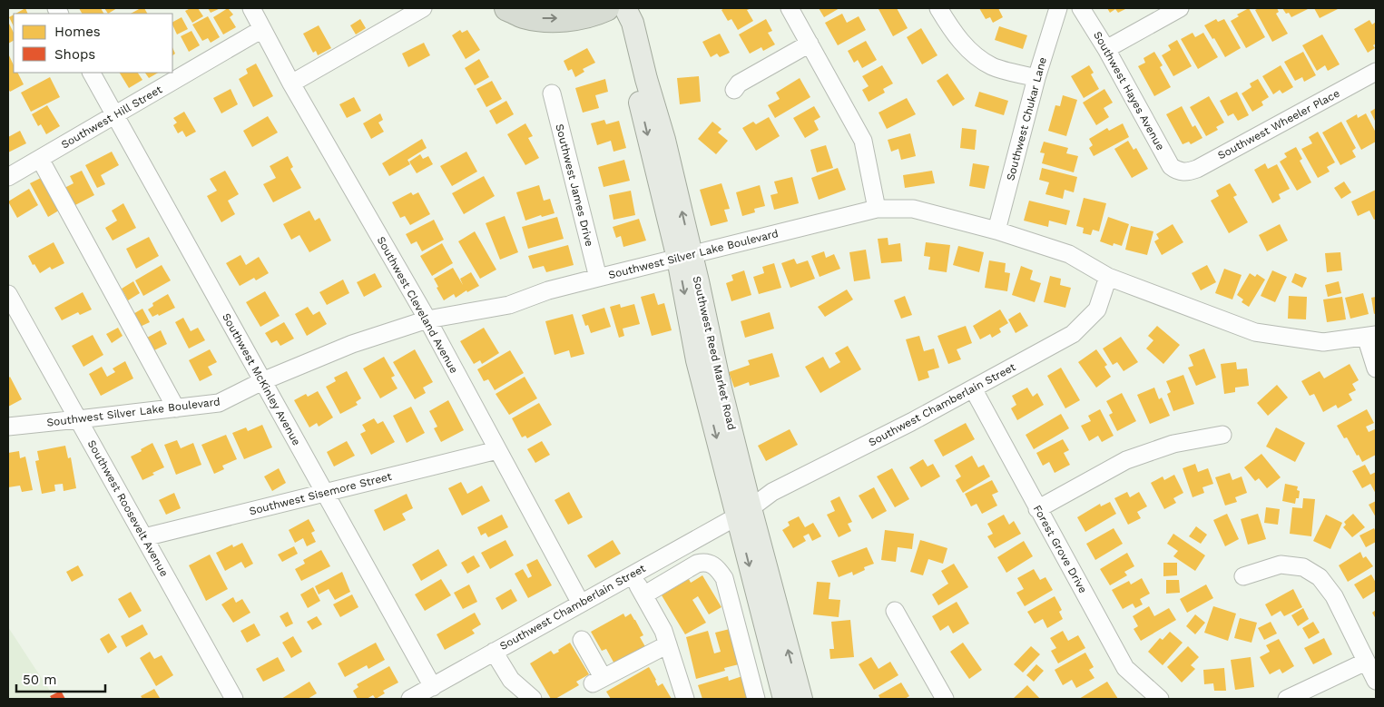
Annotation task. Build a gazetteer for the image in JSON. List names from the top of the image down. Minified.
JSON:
{"streets":{"main road":["Southwest Reed Market Road"],"street":["Southwest Hayes Avenue","Southwest Hill Street","Southwest Chukar Lane","Southwest Wheeler Place","Southwest James Drive","Southwest Silver Lake Boulevard","Southwest Cleveland Avenue","Southwest McKinley Avenue","Southwest Chamberlain Street","Southwest Sisemore Street","Southwest Roosevelt Avenue","Forest Grove Drive"]},"crossings":[["Southwest Hayes Avenue","Southwest Wheeler Place"],["Southwest Hill Street","Southwest Cleveland Avenue"],["Southwest Hill Street","Southwest McKinley Avenue"],["Southwest Chukar Lane","Southwest Silver Lake Boulevard"],["Southwest James Drive","Southwest Silver Lake Boulevard"],["Southwest Silver Lake Boulevard","Southwest Cleveland Avenue"],["Southwest Silver Lake Boulevard","Southwest Reed Market Road"],["Southwest Silver Lake Boulevard","Southwest McKinley Avenue"],["Southwest Silver Lake Boulevard","Southwest Chamberlain Street"],["Southwest Silver Lake Boulevard","Southwest Roosevelt Avenue"],["Southwest Cleveland Avenue","Southwest Chamberlain Street"],["Southwest Cleveland Avenue","Southwest Sisemore Street"],["Southwest Reed Market Road","Southwest Chamberlain Street"],["Southwest McKinley Avenue","Southwest Chamberlain Street"],["Southwest McKinley Avenue","Southwest Sisemore Street"],["Southwest Chamberlain Street","Forest Grove Drive"],["Southwest Sisemore Street","Southwest Roosevelt Avenue"]],"legend":["Homes","Shops"],"scale_bar":"50 m"}
